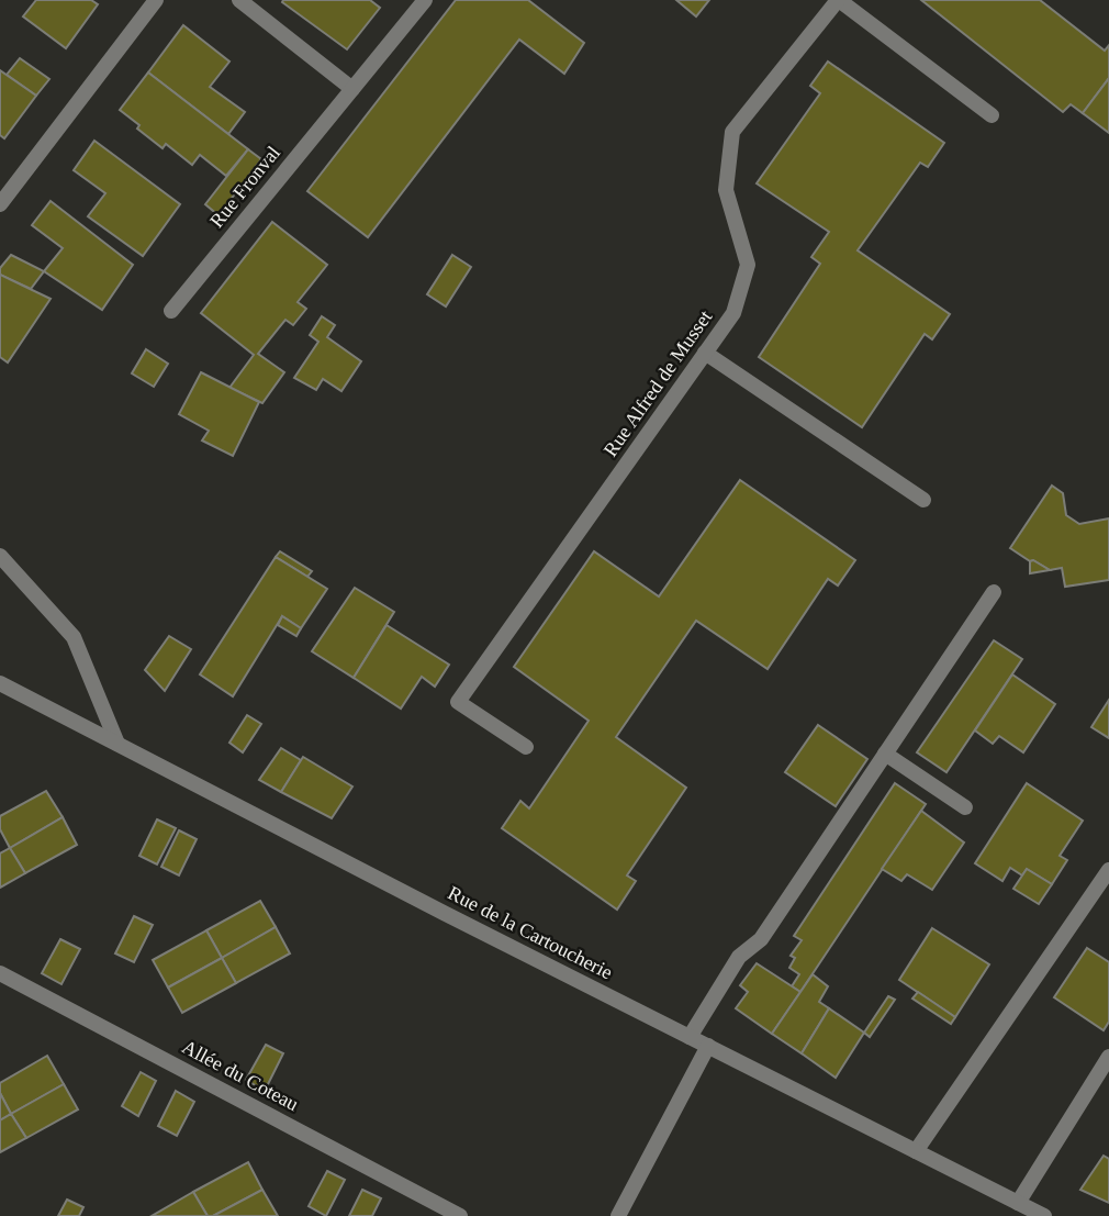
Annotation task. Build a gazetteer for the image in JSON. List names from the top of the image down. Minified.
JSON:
{"streets":{"street":["Rue Fronval","Rue Alfred de Musset","Rue de la Cartoucherie","Allée du Coteau"]}}
